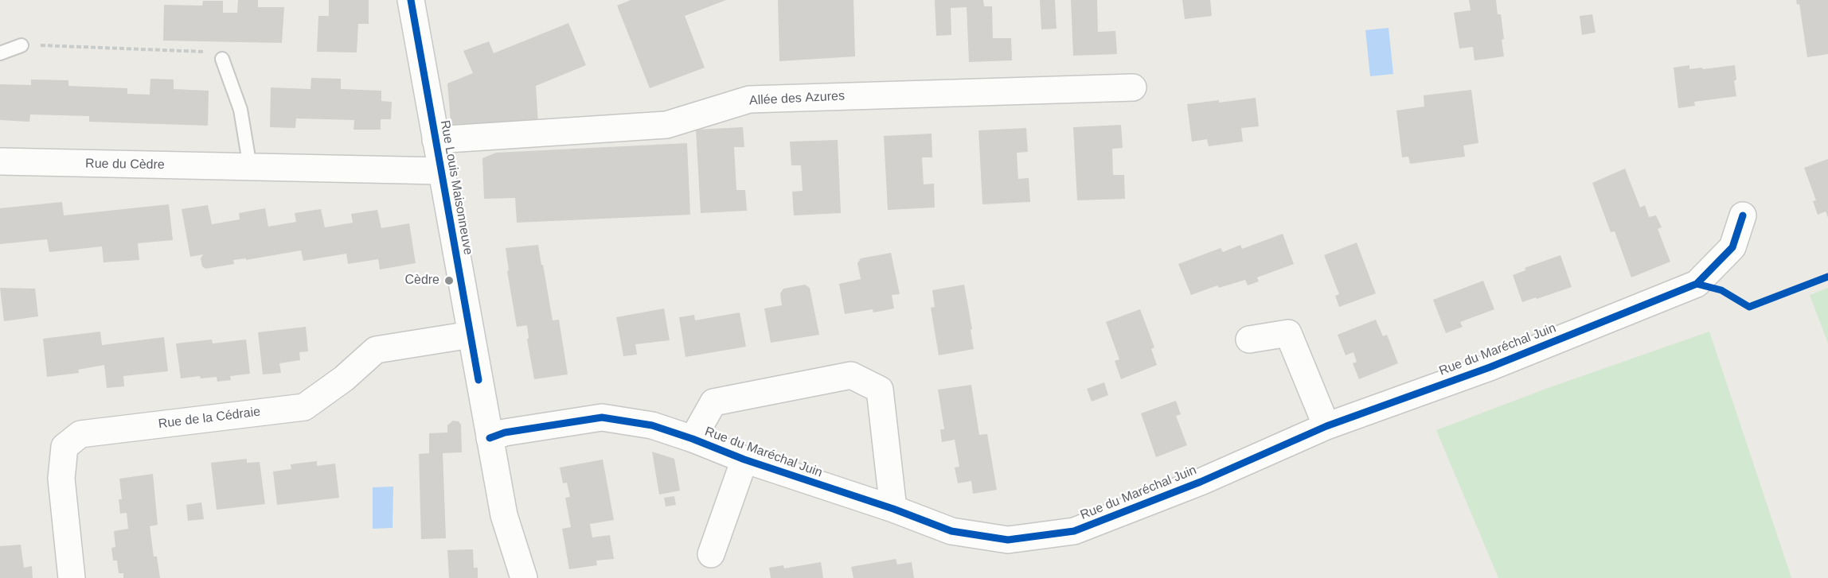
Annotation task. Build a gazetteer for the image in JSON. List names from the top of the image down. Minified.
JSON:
{"streets":{"street":["Allée des Azures","Rue du Cèdre","Rue Louis Maisonneuve","Rue du Maréchal Juin","Rue de la Cédraie"]},"crossings":[["Allée des Azures","Rue Louis Maisonneuve"],["Rue du Cèdre","Rue Louis Maisonneuve"],["Rue Louis Maisonneuve","Rue du Maréchal Juin"],["Rue Louis Maisonneuve","Rue de la Cédraie"]],"places":["Cèdre"]}
